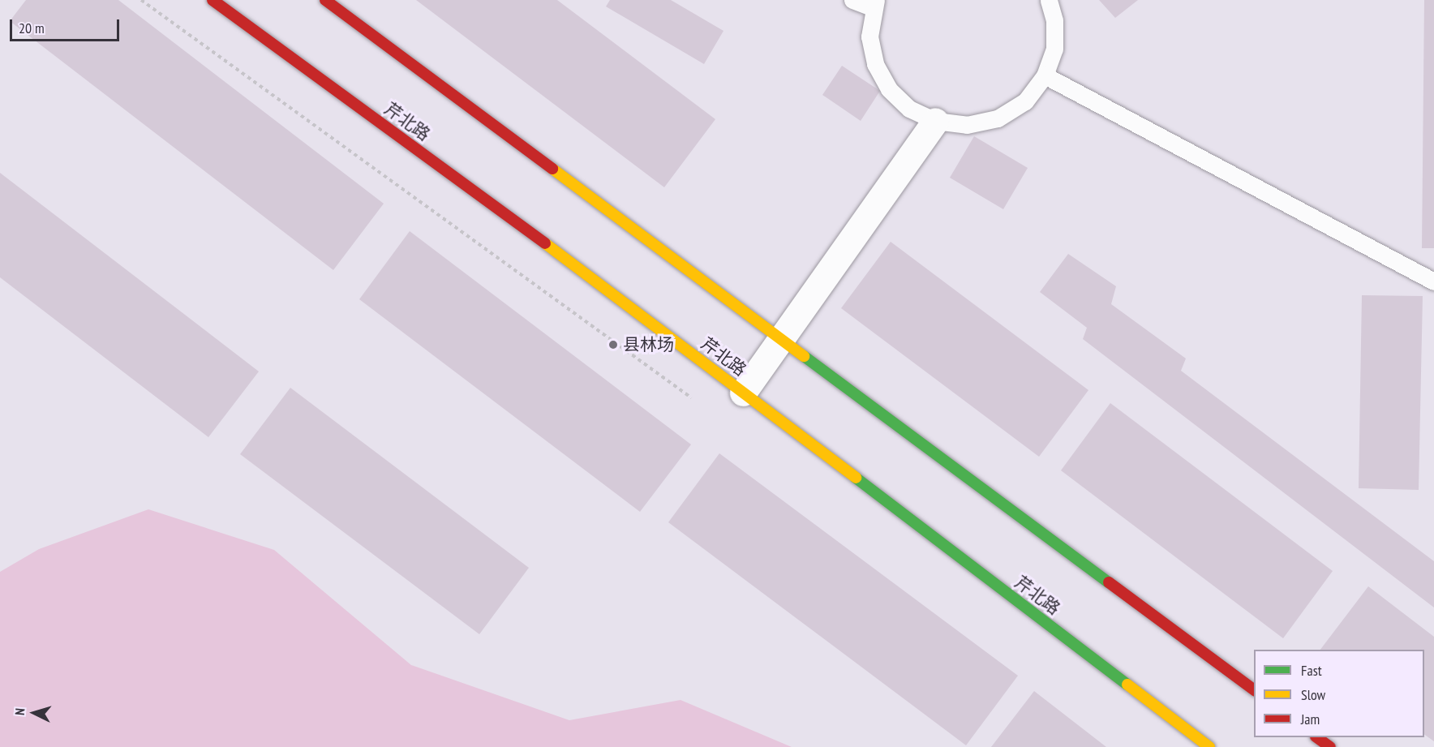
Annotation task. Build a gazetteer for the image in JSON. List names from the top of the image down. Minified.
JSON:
{"streets":{"main road":["芹北路"]},"places":["县林场"],"legend":["Fast","Slow","Jam"],"scale_bar":"20 m","north":"left"}
